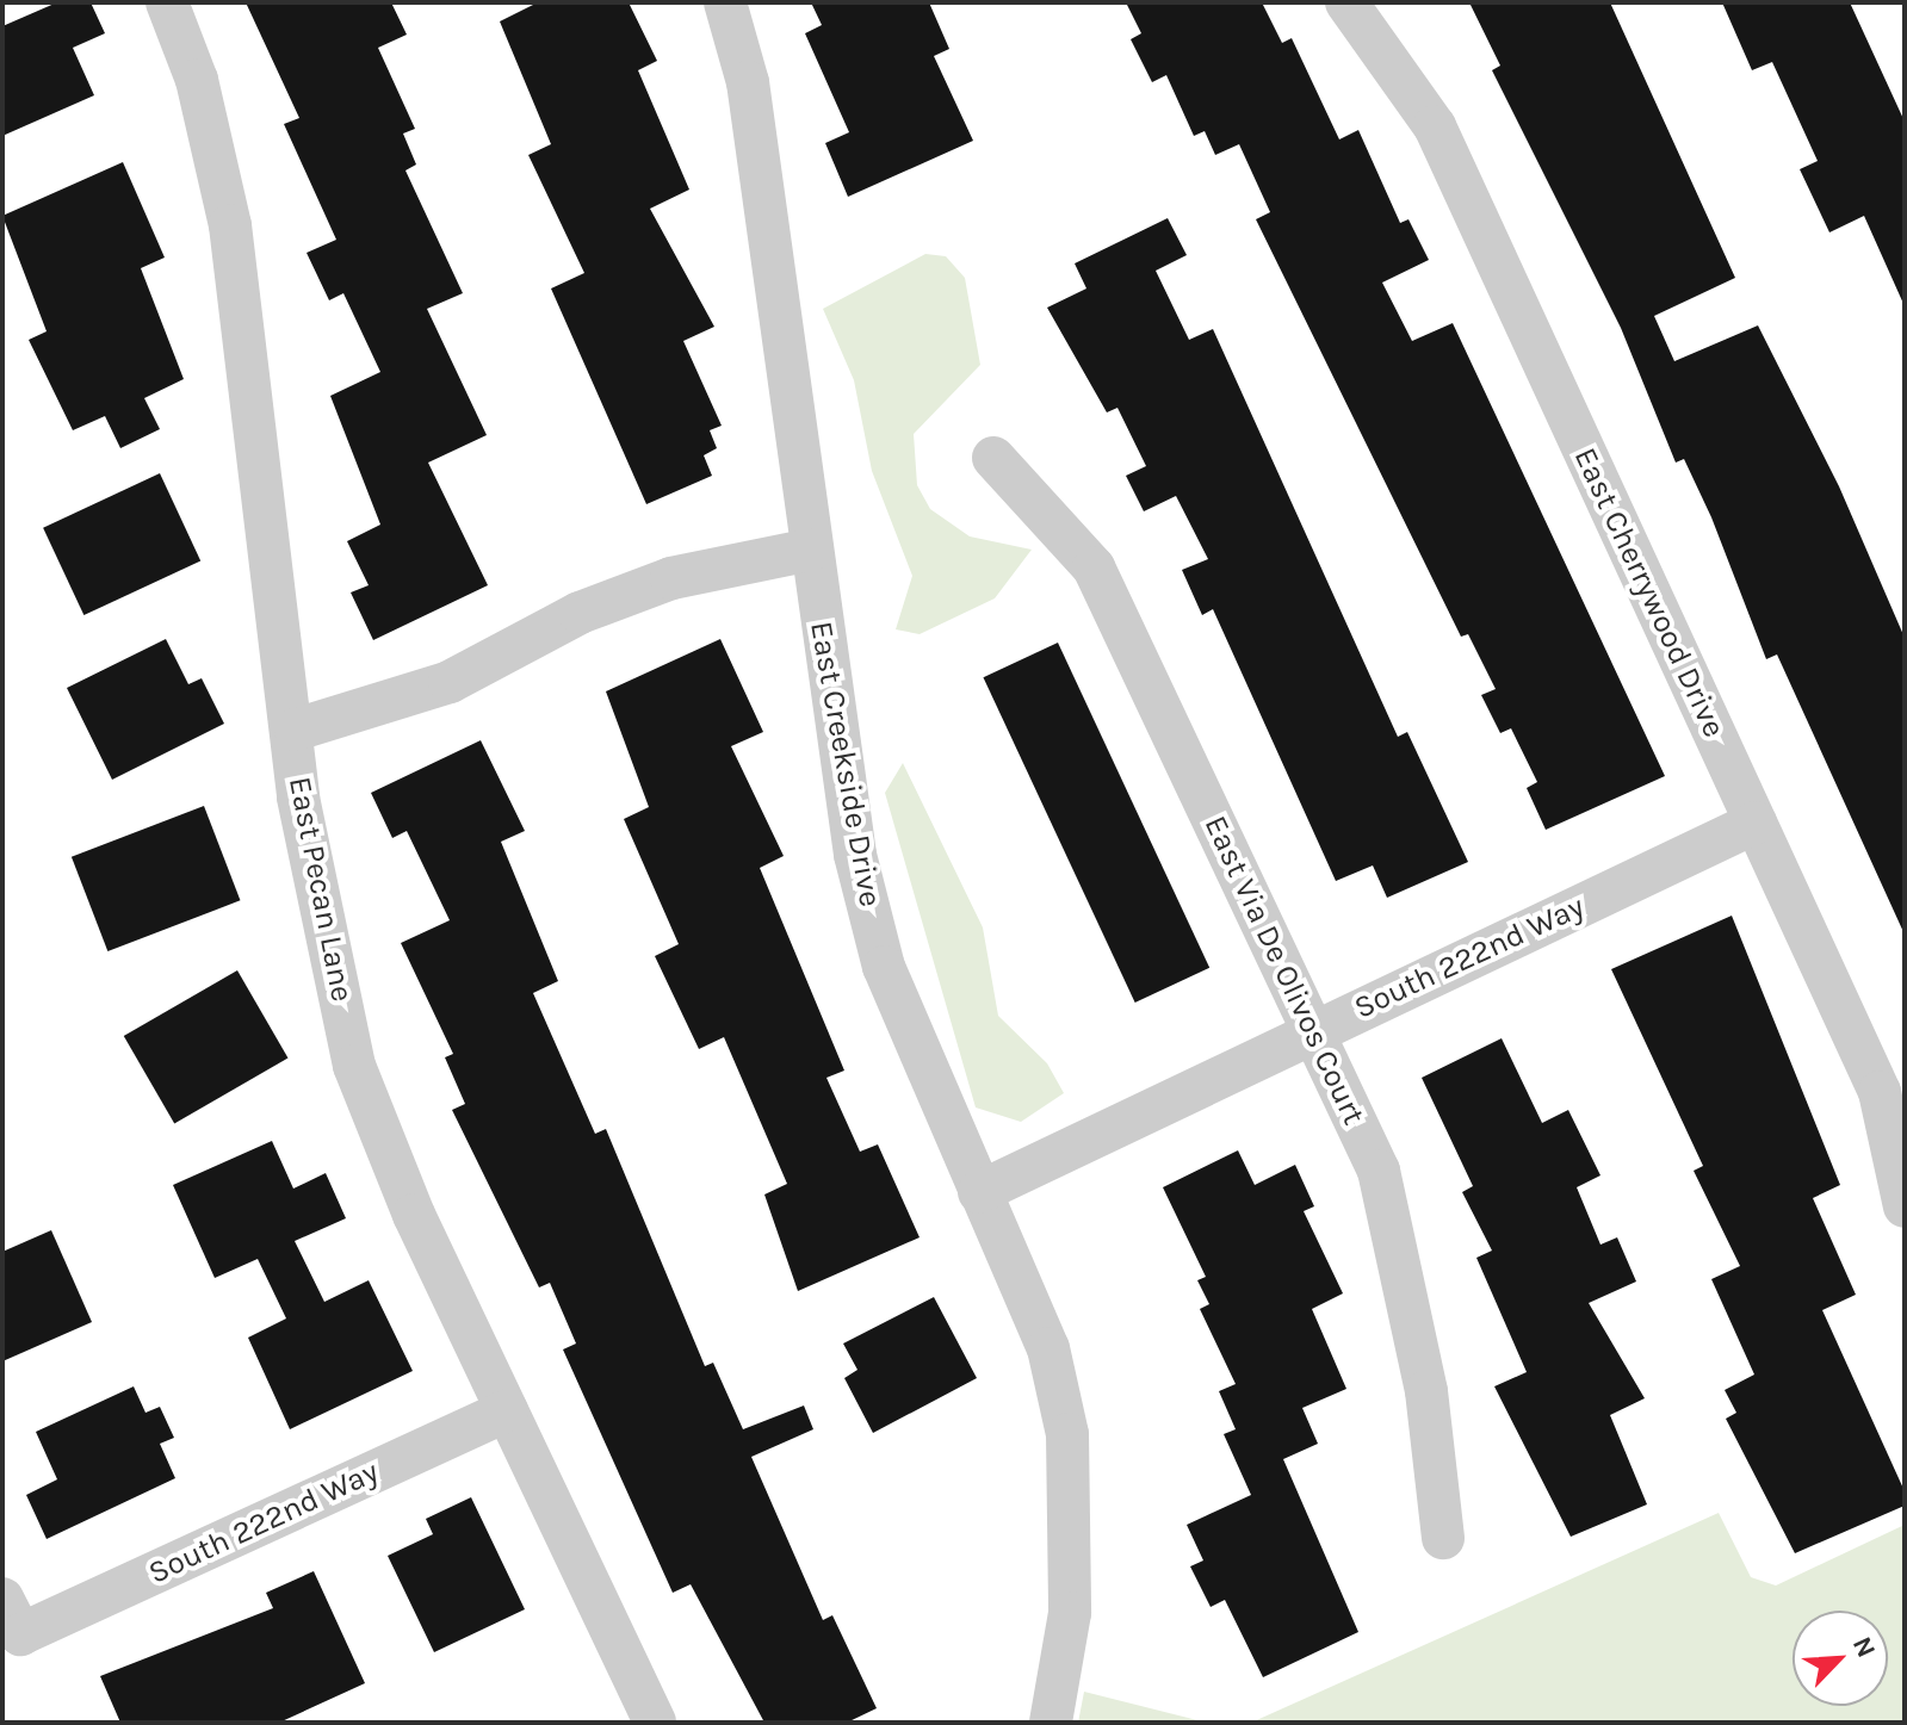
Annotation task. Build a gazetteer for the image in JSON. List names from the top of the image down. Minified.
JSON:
{"streets":{"street":["East Cherrywood Drive","East Creekside Drive","East Pecan Lane","South 222nd Way","East Via De Olivos Court"]},"crossings":[["East Cherrywood Drive","South 222nd Way"],["East Creekside Drive","South 222nd Way"],["East Pecan Lane","South 222nd Way"],["South 222nd Way","East Via De Olivos Court"]],"north":"top right"}
